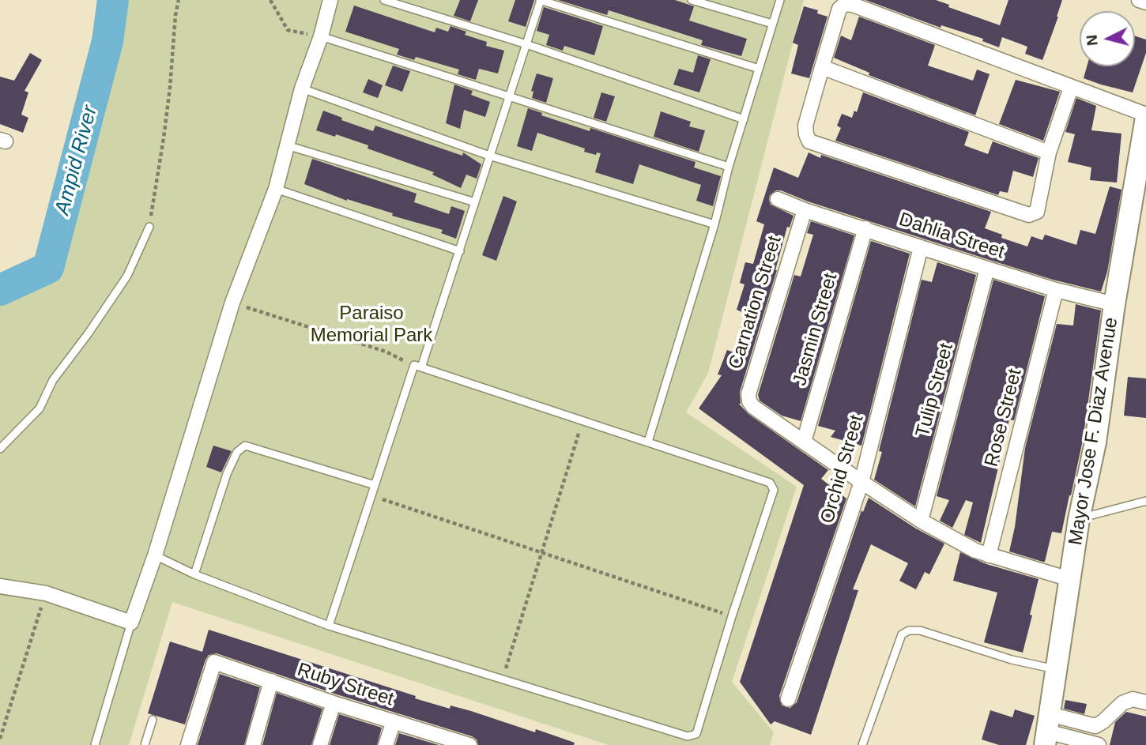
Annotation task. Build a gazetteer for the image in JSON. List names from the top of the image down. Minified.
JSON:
{"streets":{"street":["Dahlia Street","Carnation Street","Jasmin Street","Tulip Street","Rose Street","Mayor Jose F. Diaz Avenue","Orchid Street","Ruby Street"]},"crossings":[["Dahlia Street","Carnation Street"],["Dahlia Street","Jasmin Street"],["Dahlia Street","Tulip Street"],["Dahlia Street","Rose Street"],["Dahlia Street","Mayor Jose F. Diaz Avenue"],["Dahlia Street","Orchid Street"],["Carnation Street","Jasmin Street"]],"water":["Ampid River"],"parks":["Paraiso Memorial Park"],"north":"left"}
